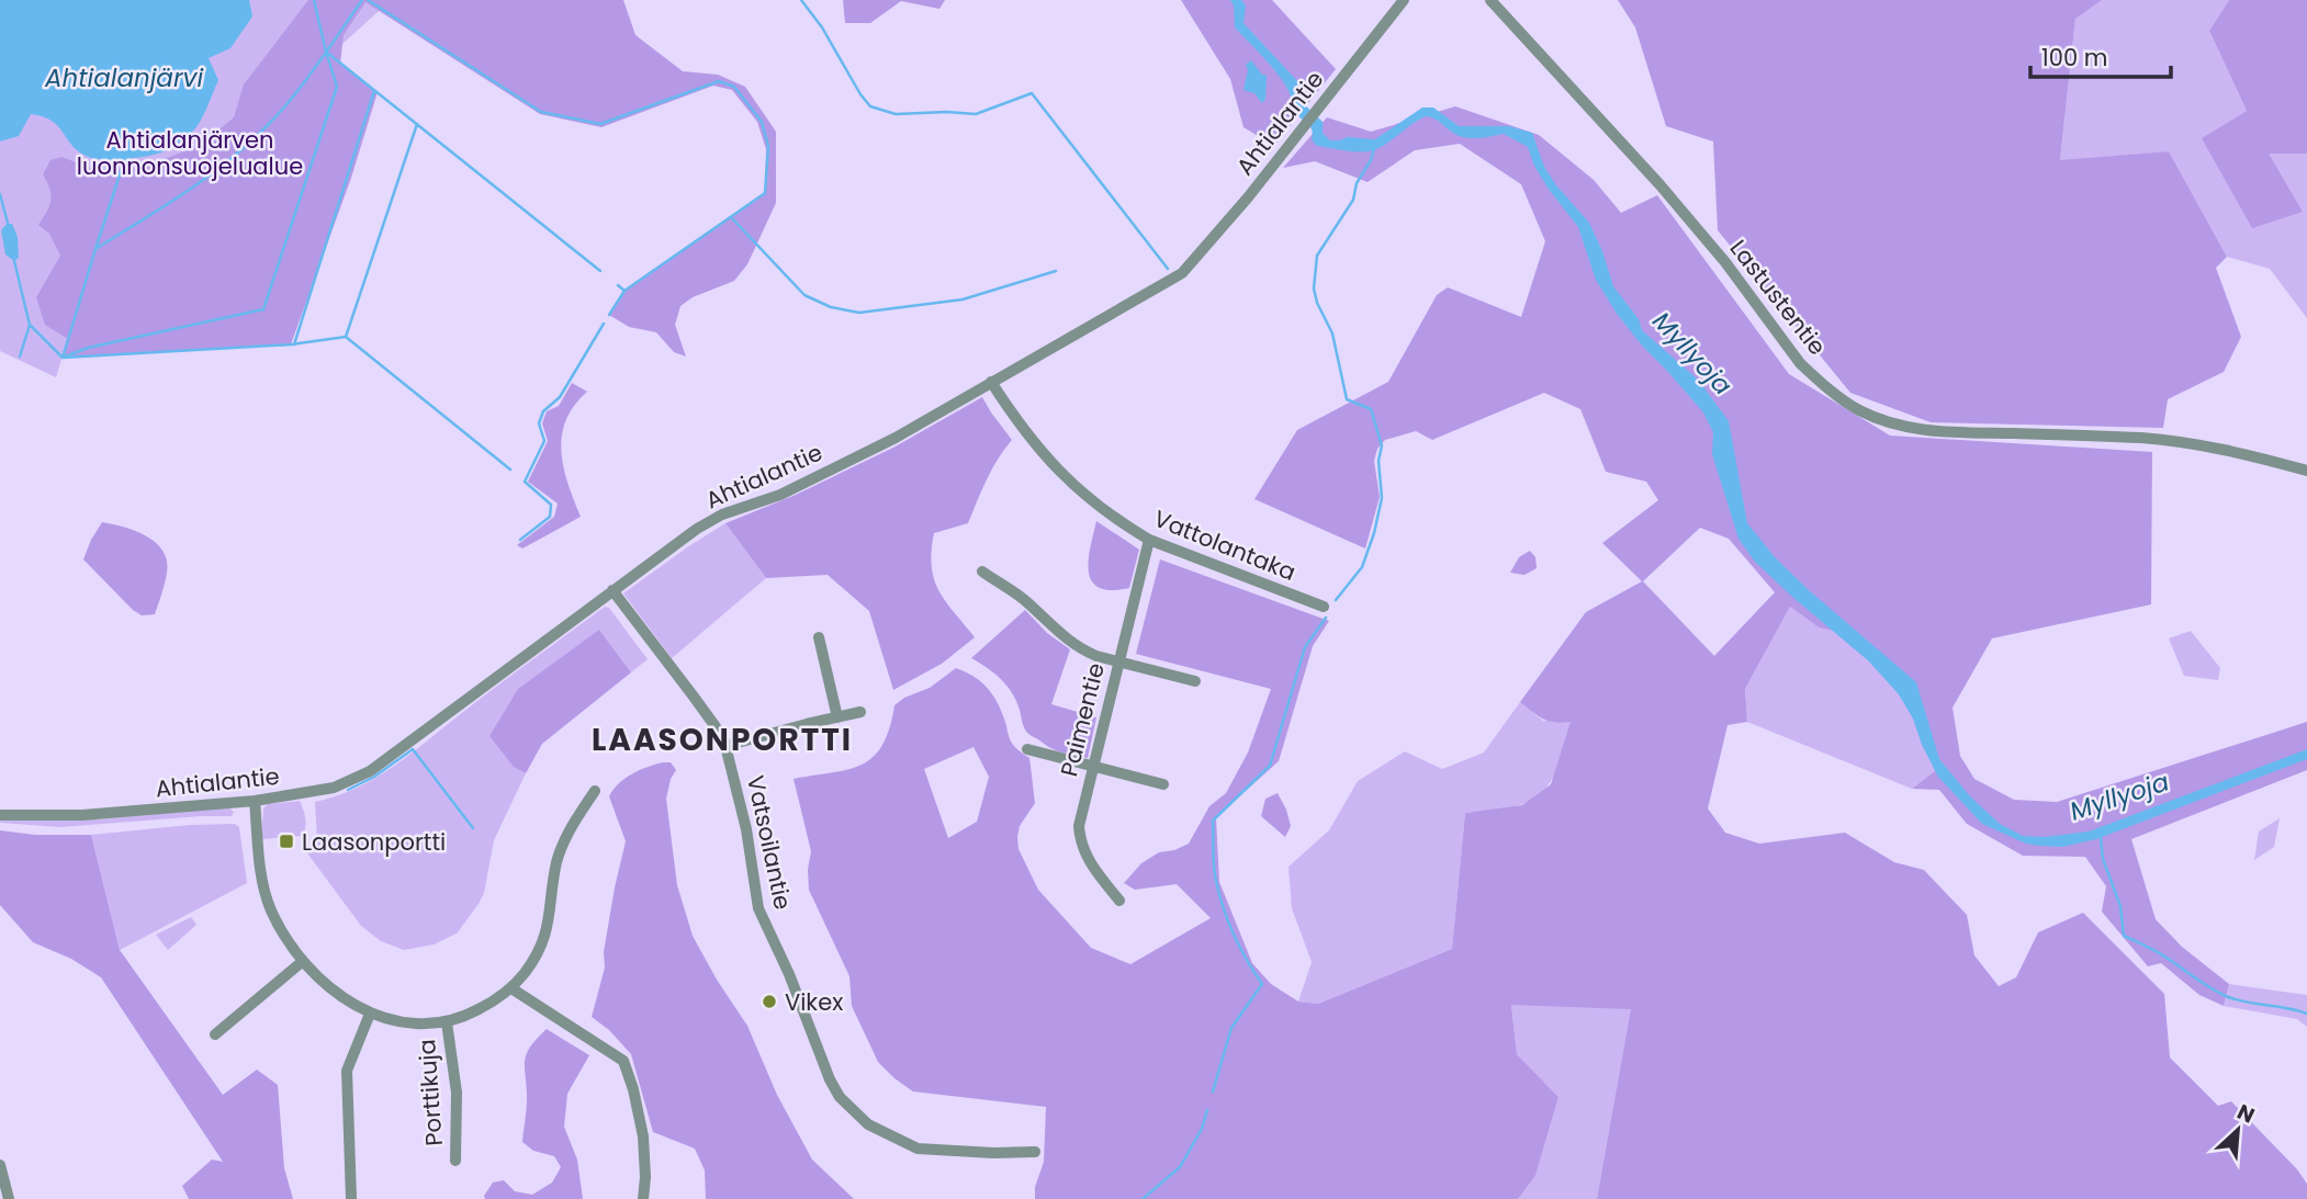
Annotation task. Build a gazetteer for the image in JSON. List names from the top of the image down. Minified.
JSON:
{"streets":{"street":["Ahtialantie","Lastustentie","Vattolantaka","Paimentie","Vatsoilantie","Porttikuja"]},"crossings":[["Ahtialantie","Vattolantaka"],["Ahtialantie","Vatsoilantie"],["Vattolantaka","Paimentie"]],"districts":["LAASONPORTTI"],"water":["Ahtialanjärvi","Myllyoja"],"parks":["Ahtialanjärven luonnonsuojelualue"],"places":{"transit":["Laasonportti"],"other":["Vikex"]},"scale_bar":"100 m","north":"top right"}
